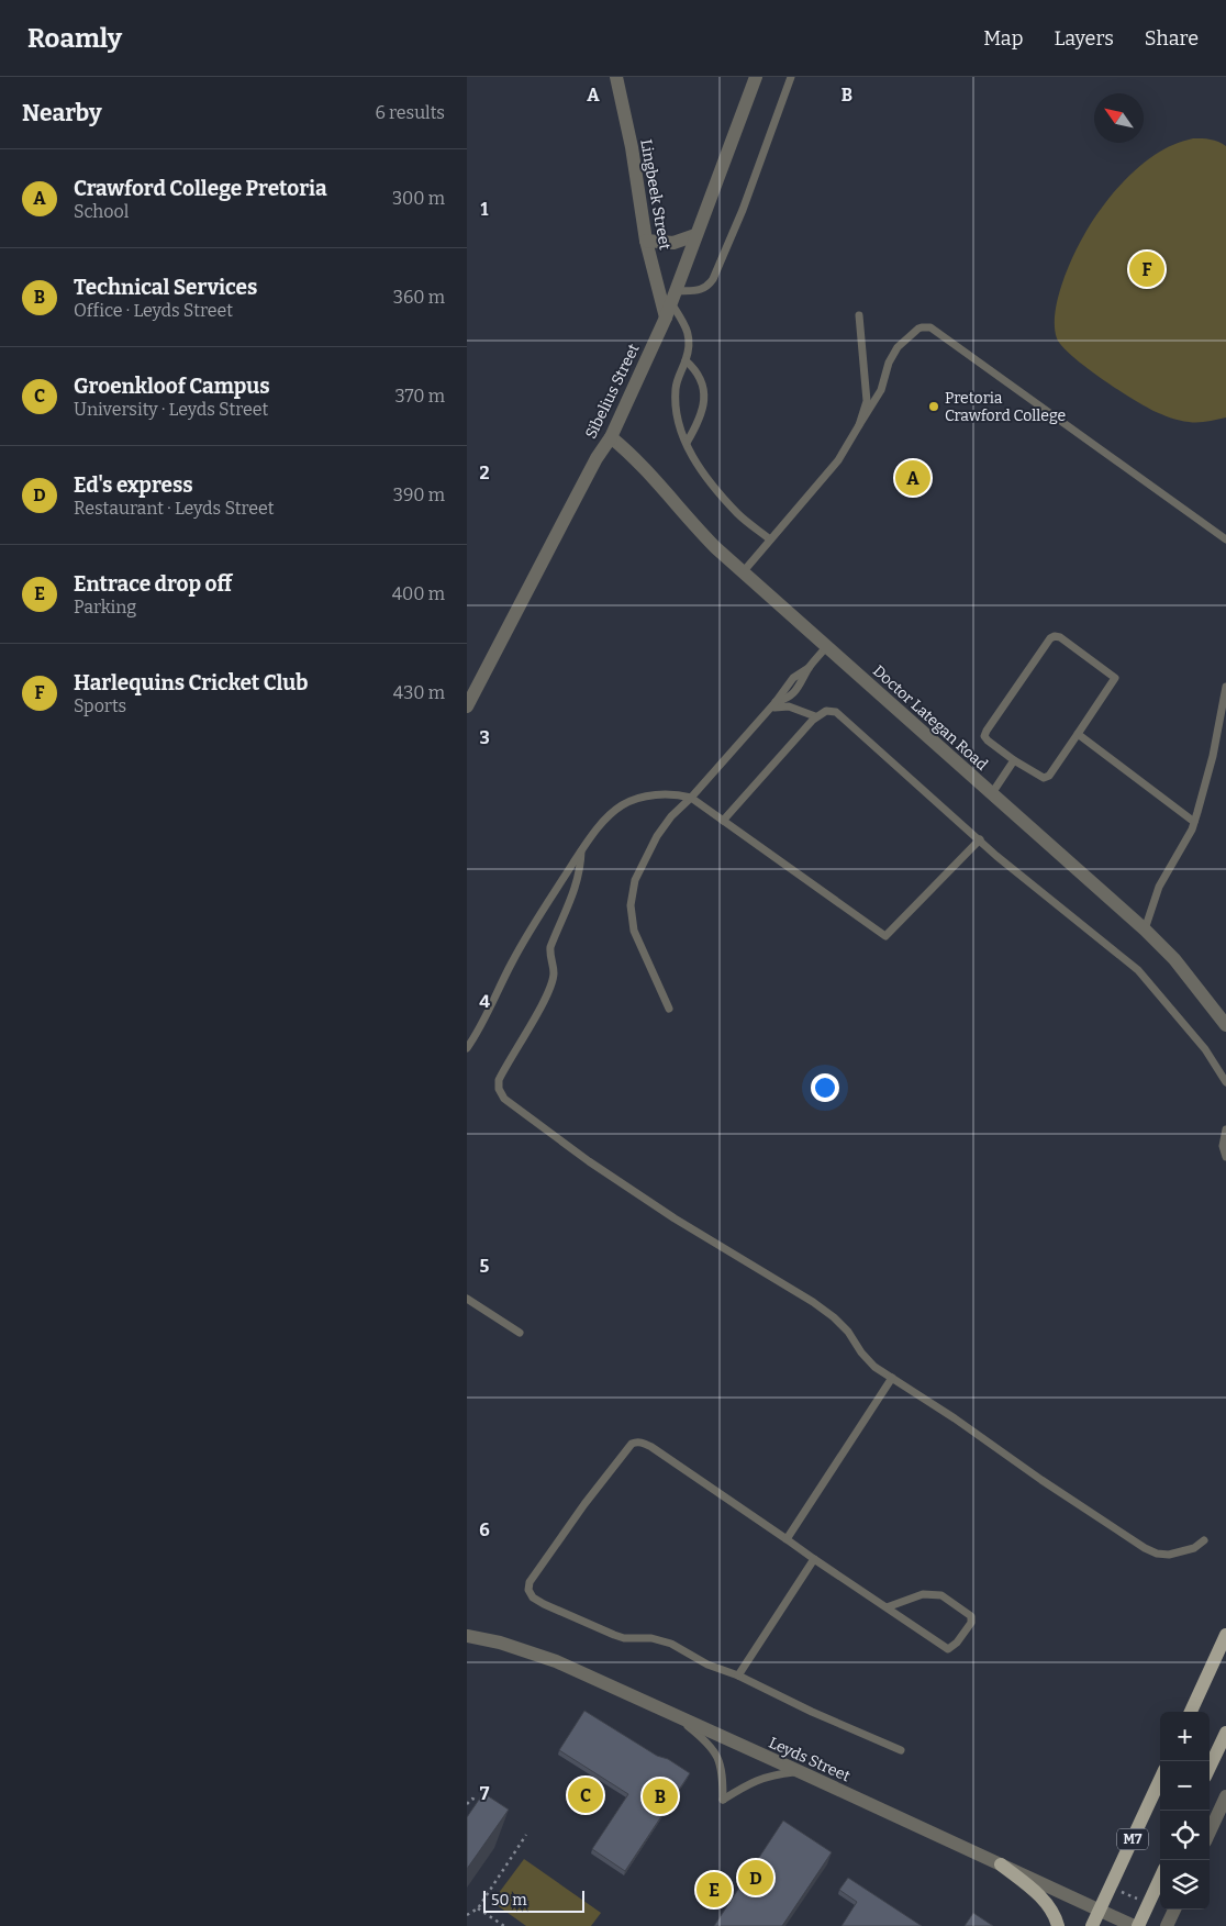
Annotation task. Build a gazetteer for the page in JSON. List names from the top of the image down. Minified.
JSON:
{"streets":{"main road":["M7"],"street":["Lingbeek Street","Sibelius Street","Doctor Lategan Road","Leyds Street"]},"crossings":[["Lingbeek Street","Sibelius Street"],["Sibelius Street","Doctor Lategan Road"],["Leyds Street","M7"]],"places":["Pretoria Crawford College"],"scale_bar":"50 m","north":"top left","page":{"header":"Roamly","nav":["Map","Layers","Share"],"heading":["Nearby","6 results"],"list":[{"mark":"A","name":"Crawford College Pretoria","note":"School","value":"300 m"},{"mark":"B","name":"Technical Services","note":"Office · Leyds Street","value":"360 m"},{"mark":"C","name":"Groenkloof Campus","note":"University · Leyds Street","value":"370 m"},{"mark":"D","name":"Ed's express","note":"Restaurant · Leyds Street","value":"390 m"},{"mark":"E","name":"Entrace drop off","note":"Parking","value":"400 m"},{"mark":"F","name":"Harlequins Cricket Club","note":"Sports","value":"430 m"}],"pins":["F","A","C","B","D","E"],"map_buttons":["+","−"],"scale":"50 m"},"grid":{"columns":["A","B"],"rows":["1","2","3","4","5","6","7"]}}
